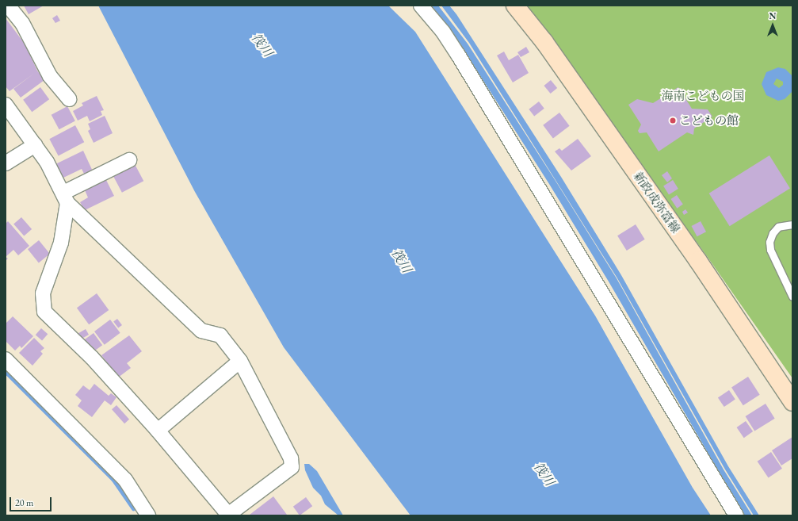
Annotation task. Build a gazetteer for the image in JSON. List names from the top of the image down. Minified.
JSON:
{"streets":{"main road":["新政成弥富線"]},"water":["筏川"],"parks":["海南こどもの国"],"places":["こどもの館"],"scale_bar":"20 m","north":"top"}
